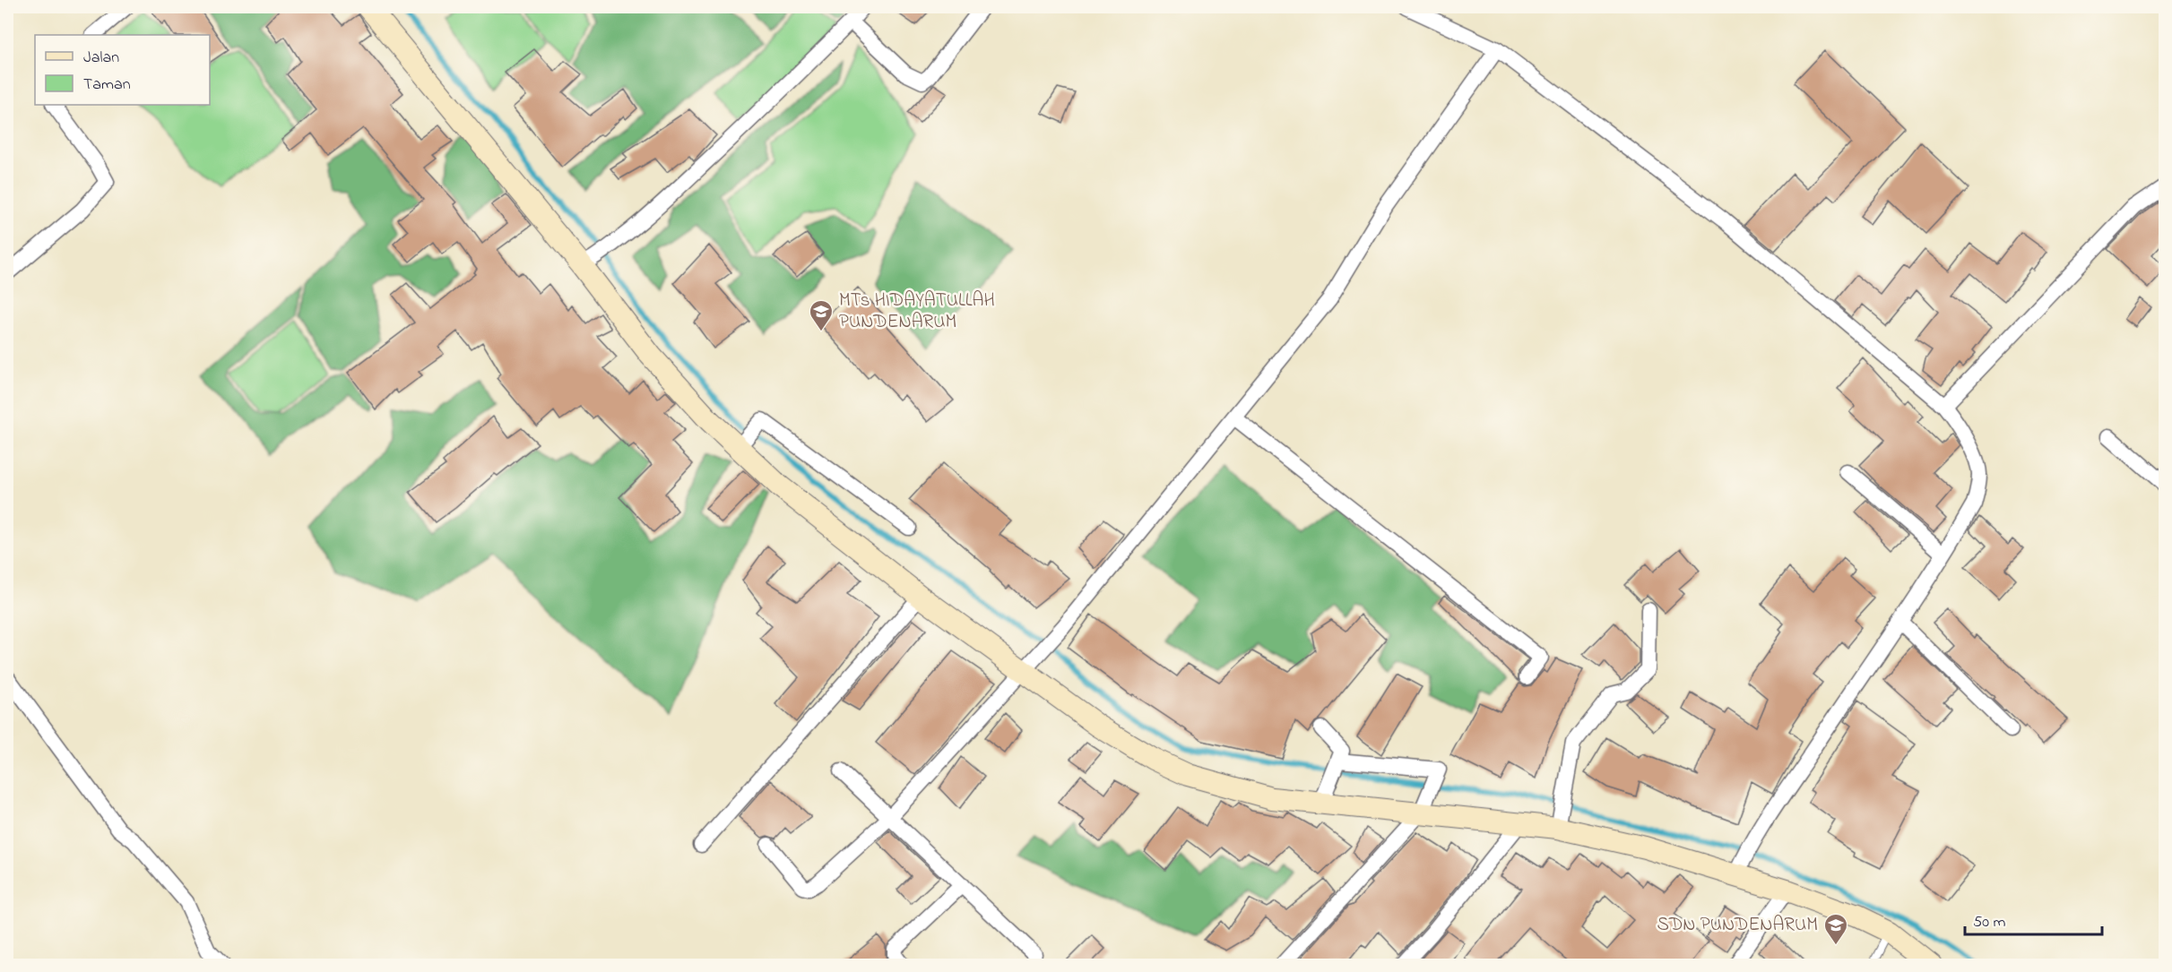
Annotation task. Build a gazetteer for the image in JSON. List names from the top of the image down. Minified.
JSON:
{"places":{"school or university":["MTs HIDAYATULLAH PUNDENARUM","SDN PUNDENARUM"]},"legend":["Jalan","Taman"],"scale_bar":"50 m"}
